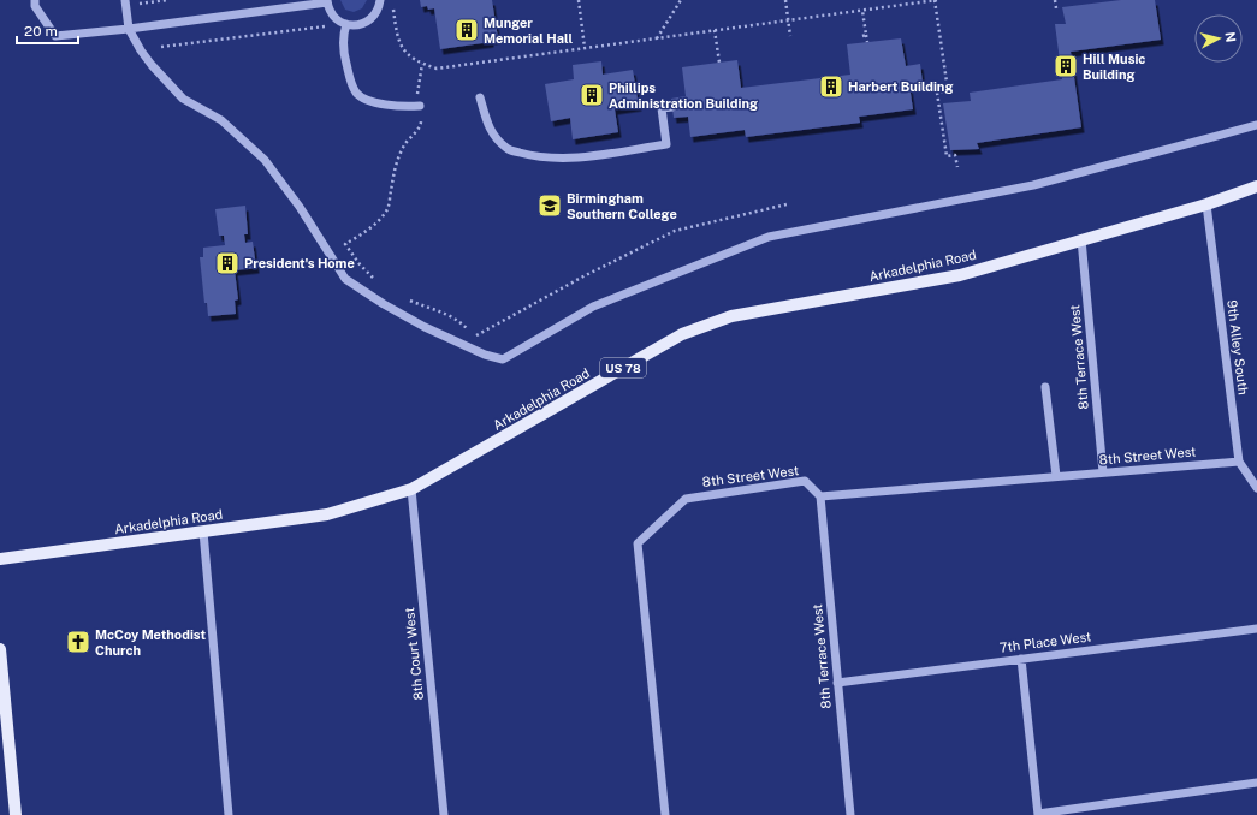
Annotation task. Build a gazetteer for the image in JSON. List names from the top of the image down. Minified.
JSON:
{"streets":{"main road":["Arkadelphia Road","US 78"],"street":["9th Alley South","8th Terrace West","8th Street West","7th Place West","8th Court West"]},"crossings":[["Arkadelphia Road","9th Alley South"],["Arkadelphia Road","8th Terrace West"],["Arkadelphia Road","8th Court West"],["9th Alley South","8th Street West"],["8th Terrace West","8th Street West"],["8th Terrace West","7th Place West"]],"places":{"building":["Munger Memorial Hall","Hill Music Building","Harbert Building","Phillips Administration Building","President's Home"],"school or university":["Birmingham Southern College"],"church":["McCoy Methodist Church"]},"scale_bar":"20 m","north":"right"}
